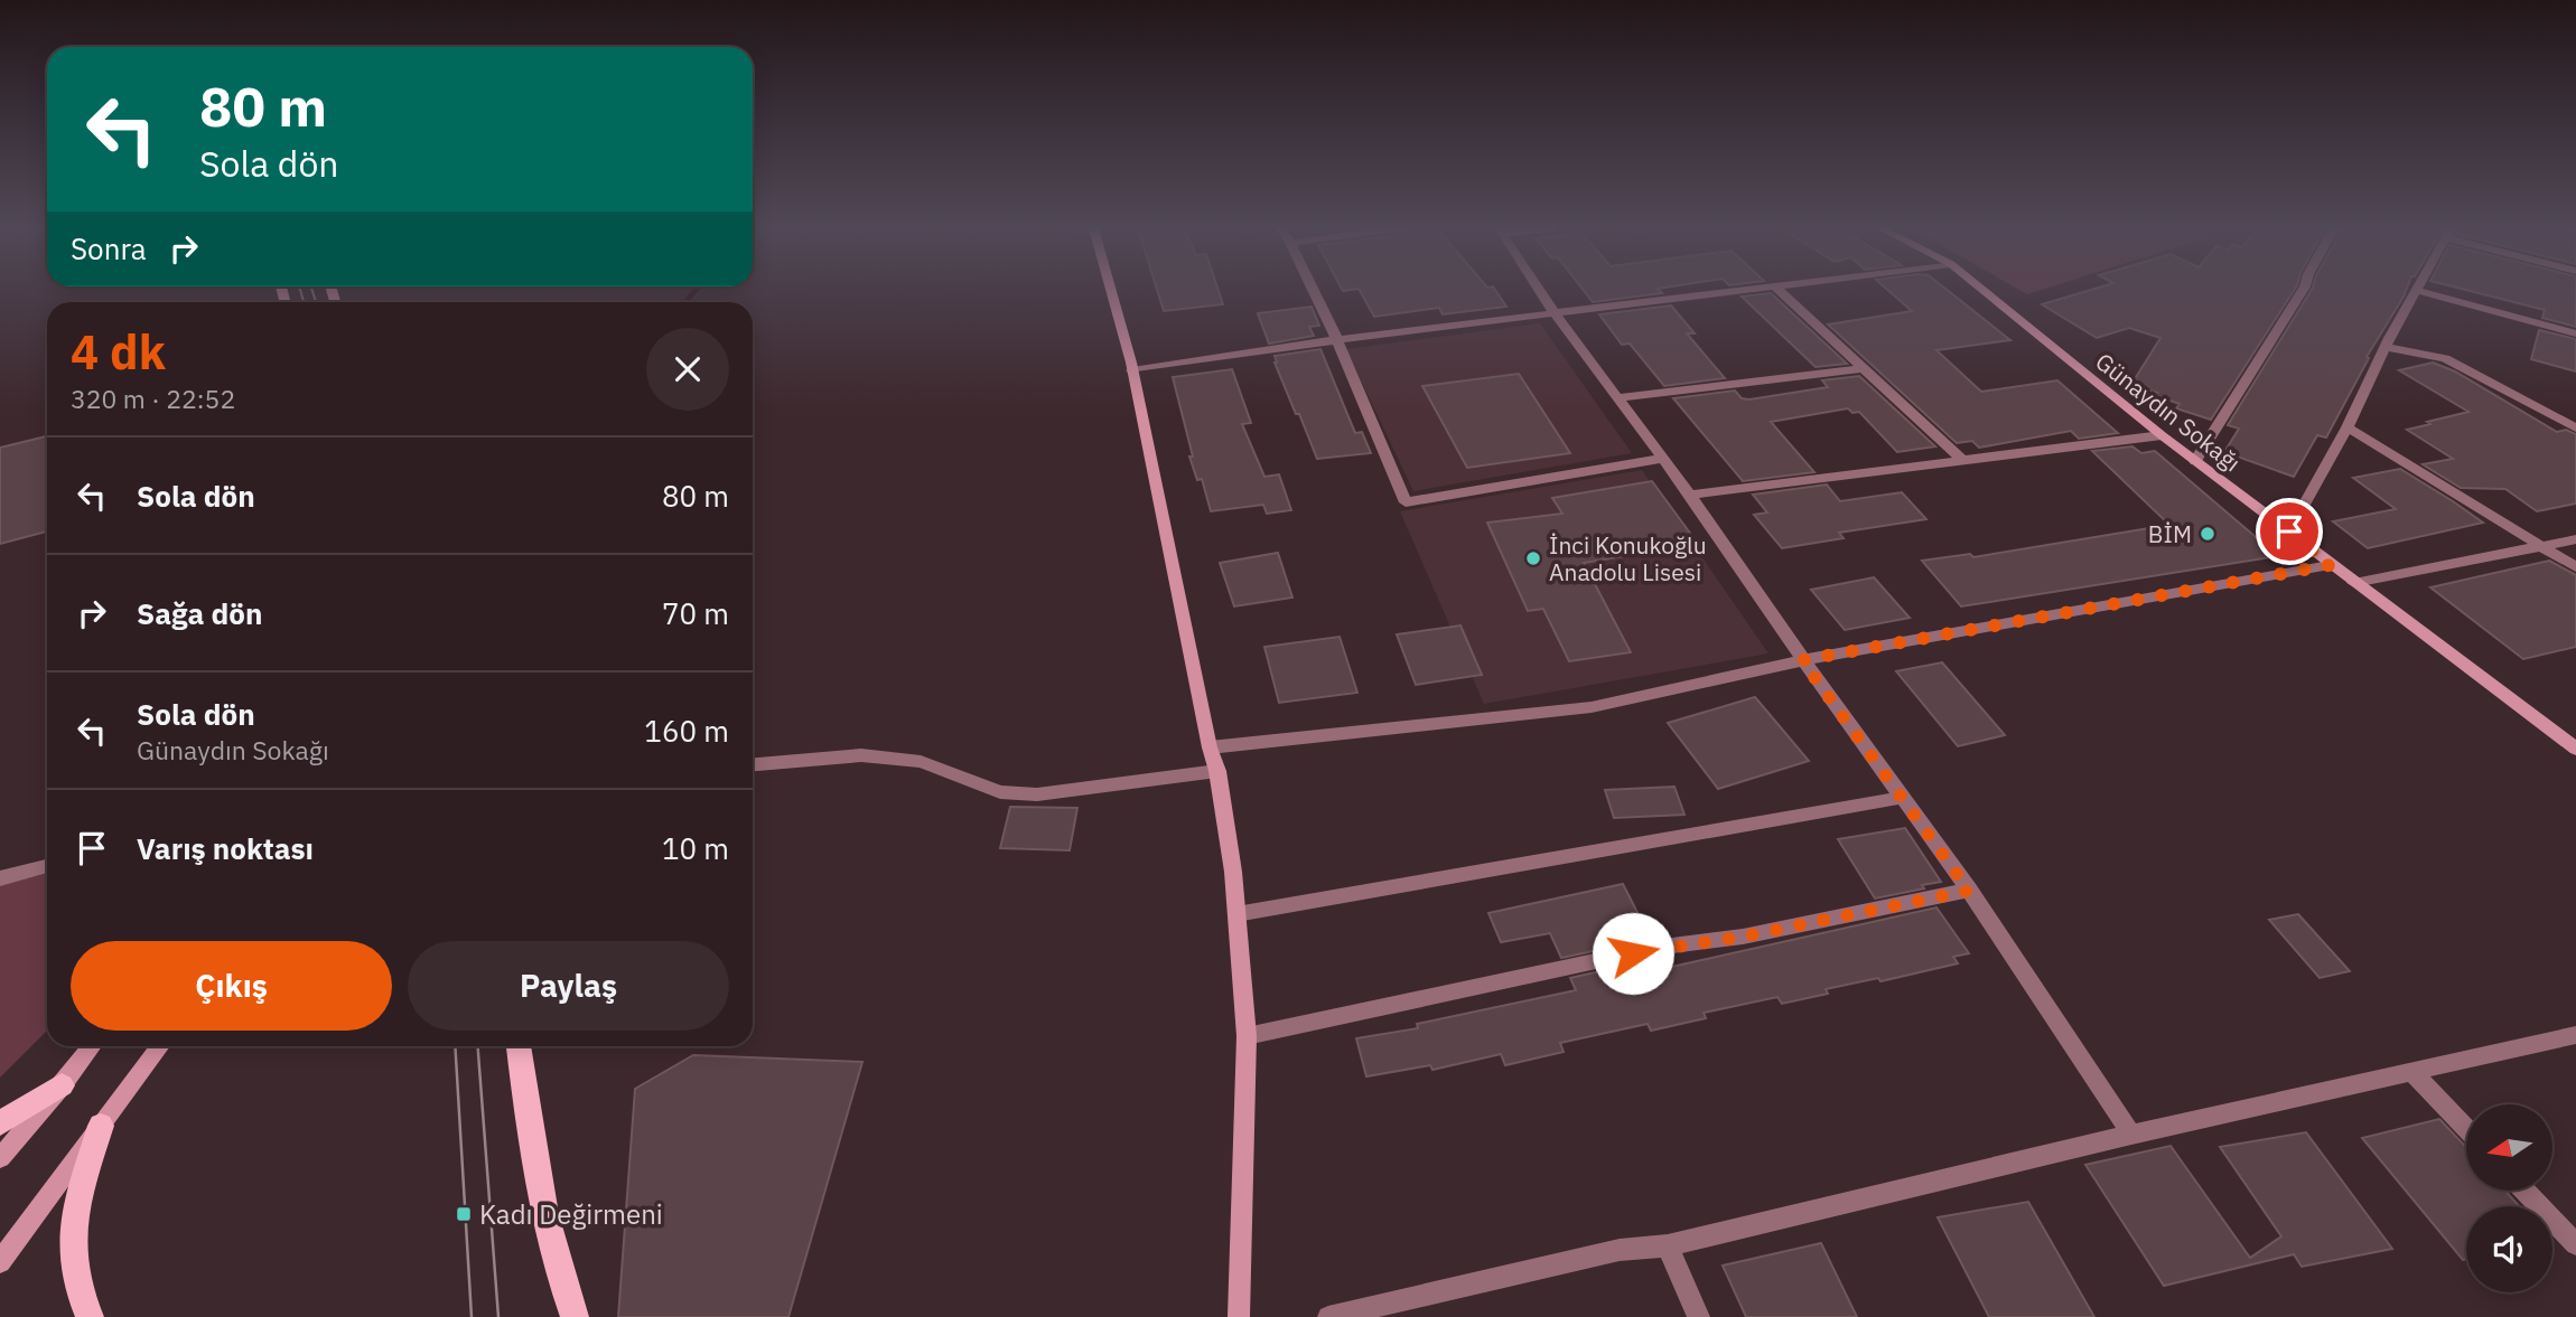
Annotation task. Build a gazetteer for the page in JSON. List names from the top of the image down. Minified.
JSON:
{"streets":{"street":["Günaydın Sokağı"]},"places":{"other":["BİM","İnci Konukoğlu Anadolu Lisesi"],"transit":["Kadı Değirmeni"]},"north":"left","page":{"turn":["80 m","Sola dön"],"then":"Sonra","heading":["4 dk","320 m · 22:52"],"list":[{"name":"Sola dön","value":"80 m"},{"name":"Sağa dön","value":"70 m"},{"name":"Sola dön","note":"Günaydın Sokağı","value":"160 m"},{"name":"Varış noktası","value":"10 m"}],"buttons":["Çıkış","Paylaş"]}}
